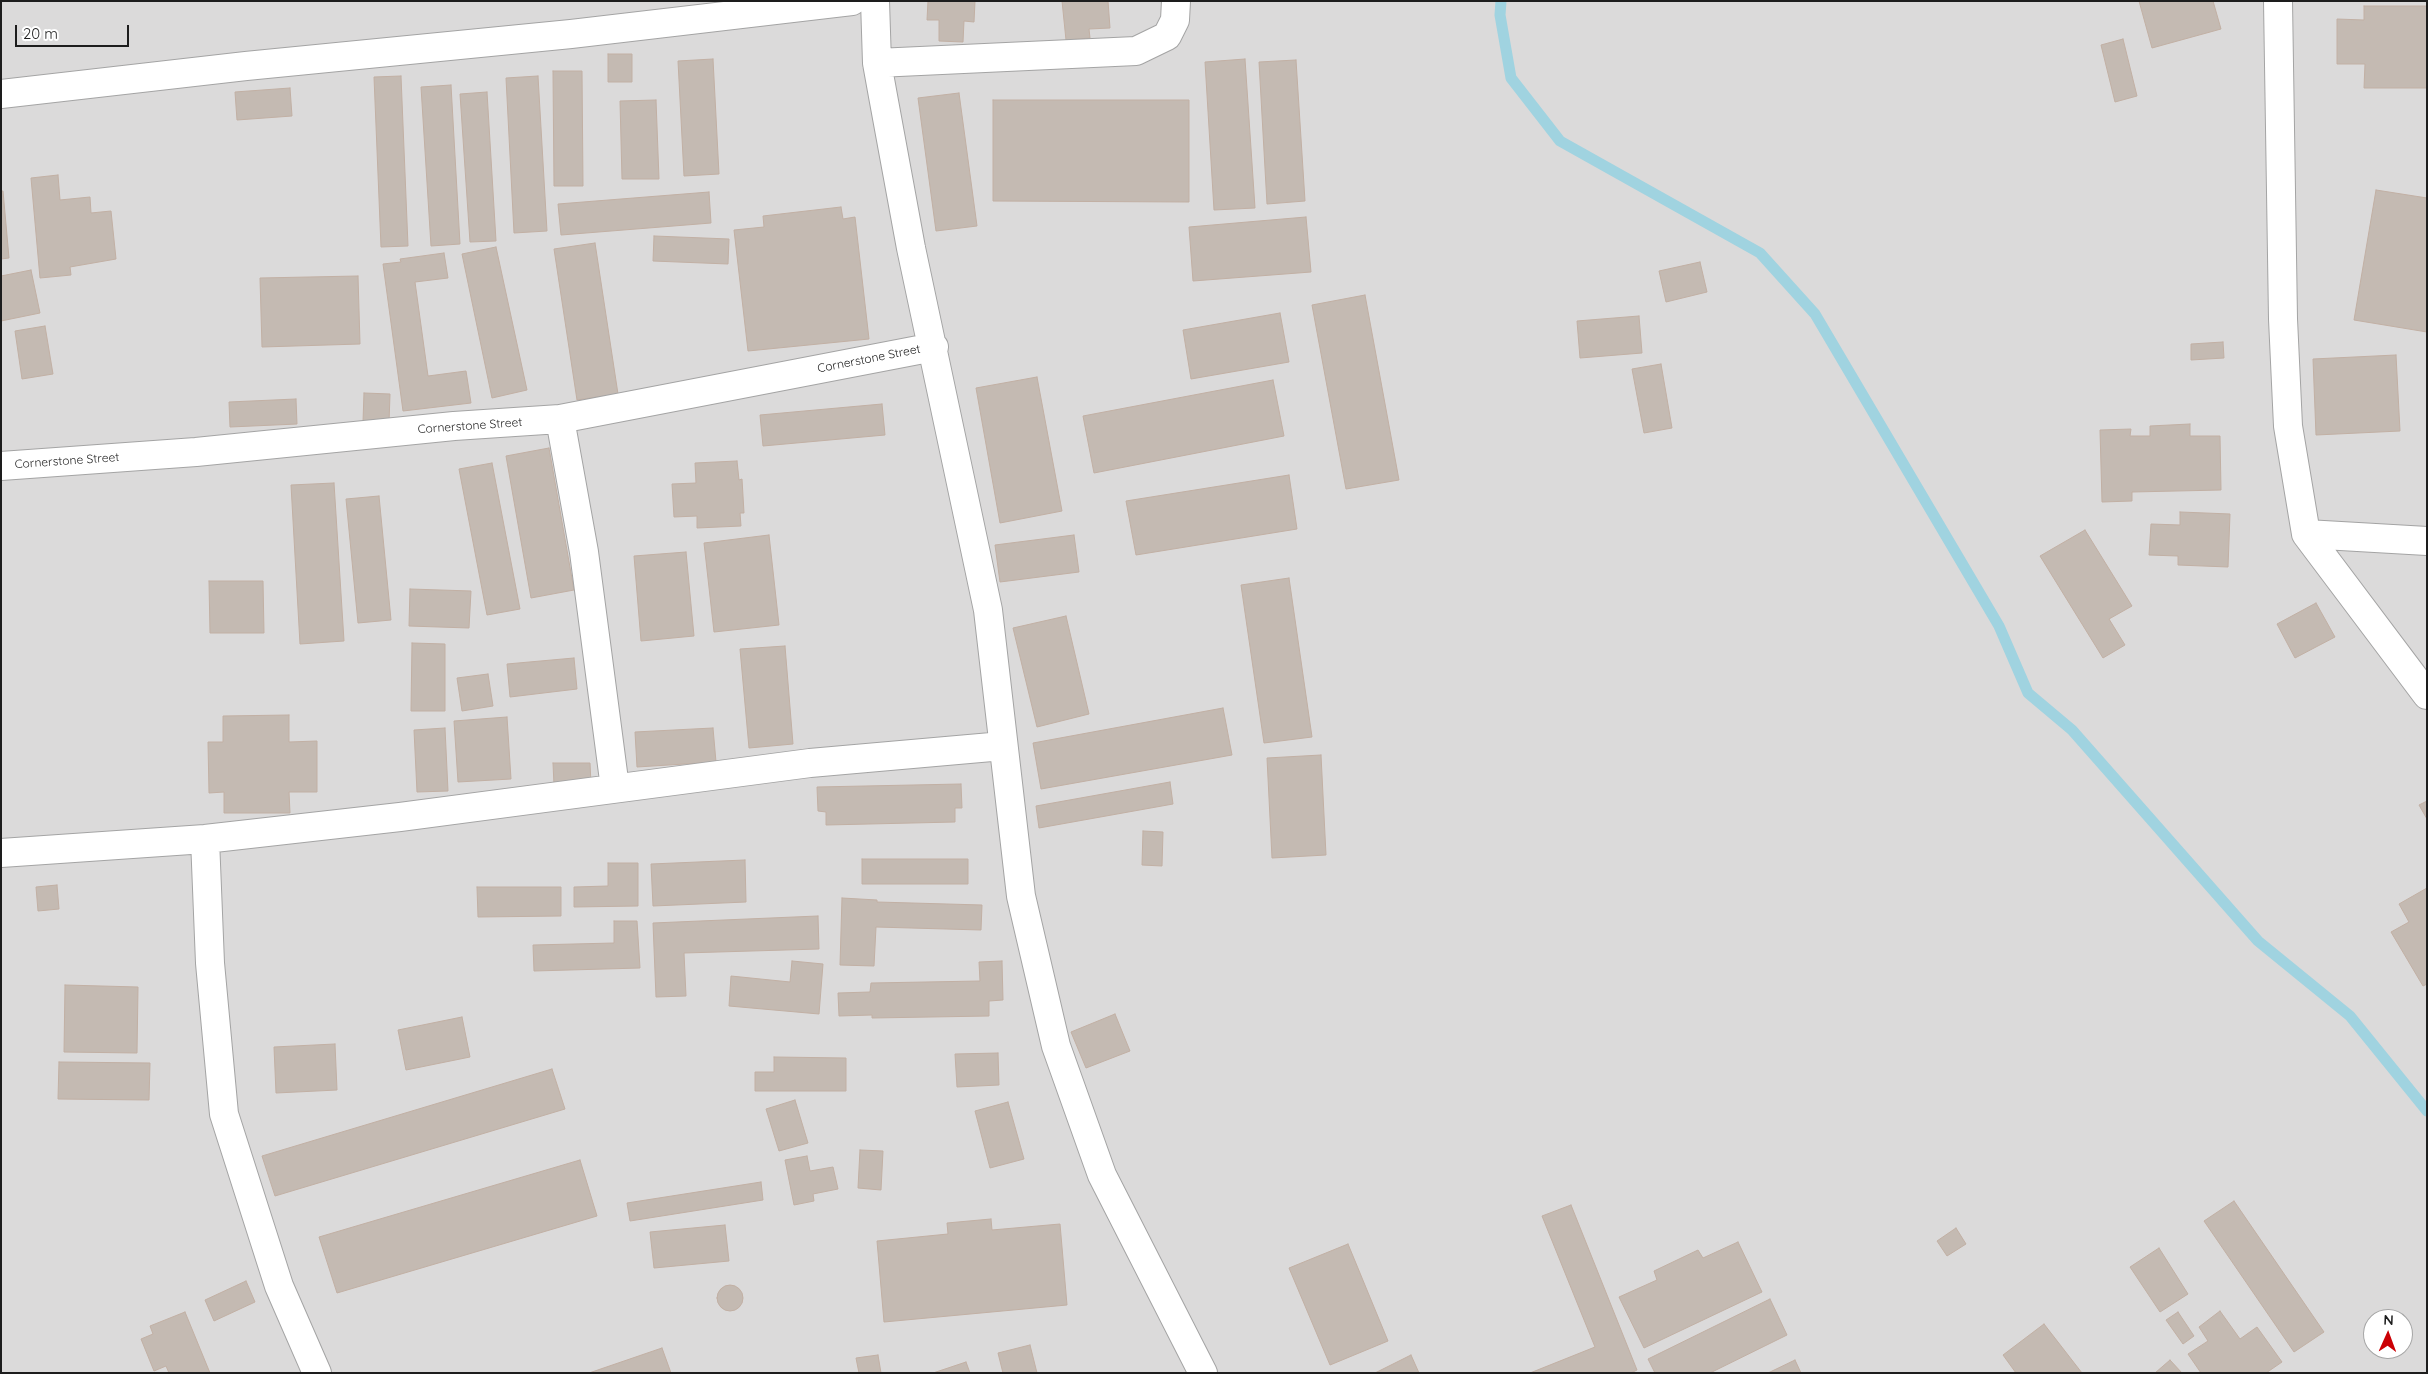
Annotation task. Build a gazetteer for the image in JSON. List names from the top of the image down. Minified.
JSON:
{"streets":{"street":["Cornerstone Street"]},"scale_bar":"20 m","north":"top"}
